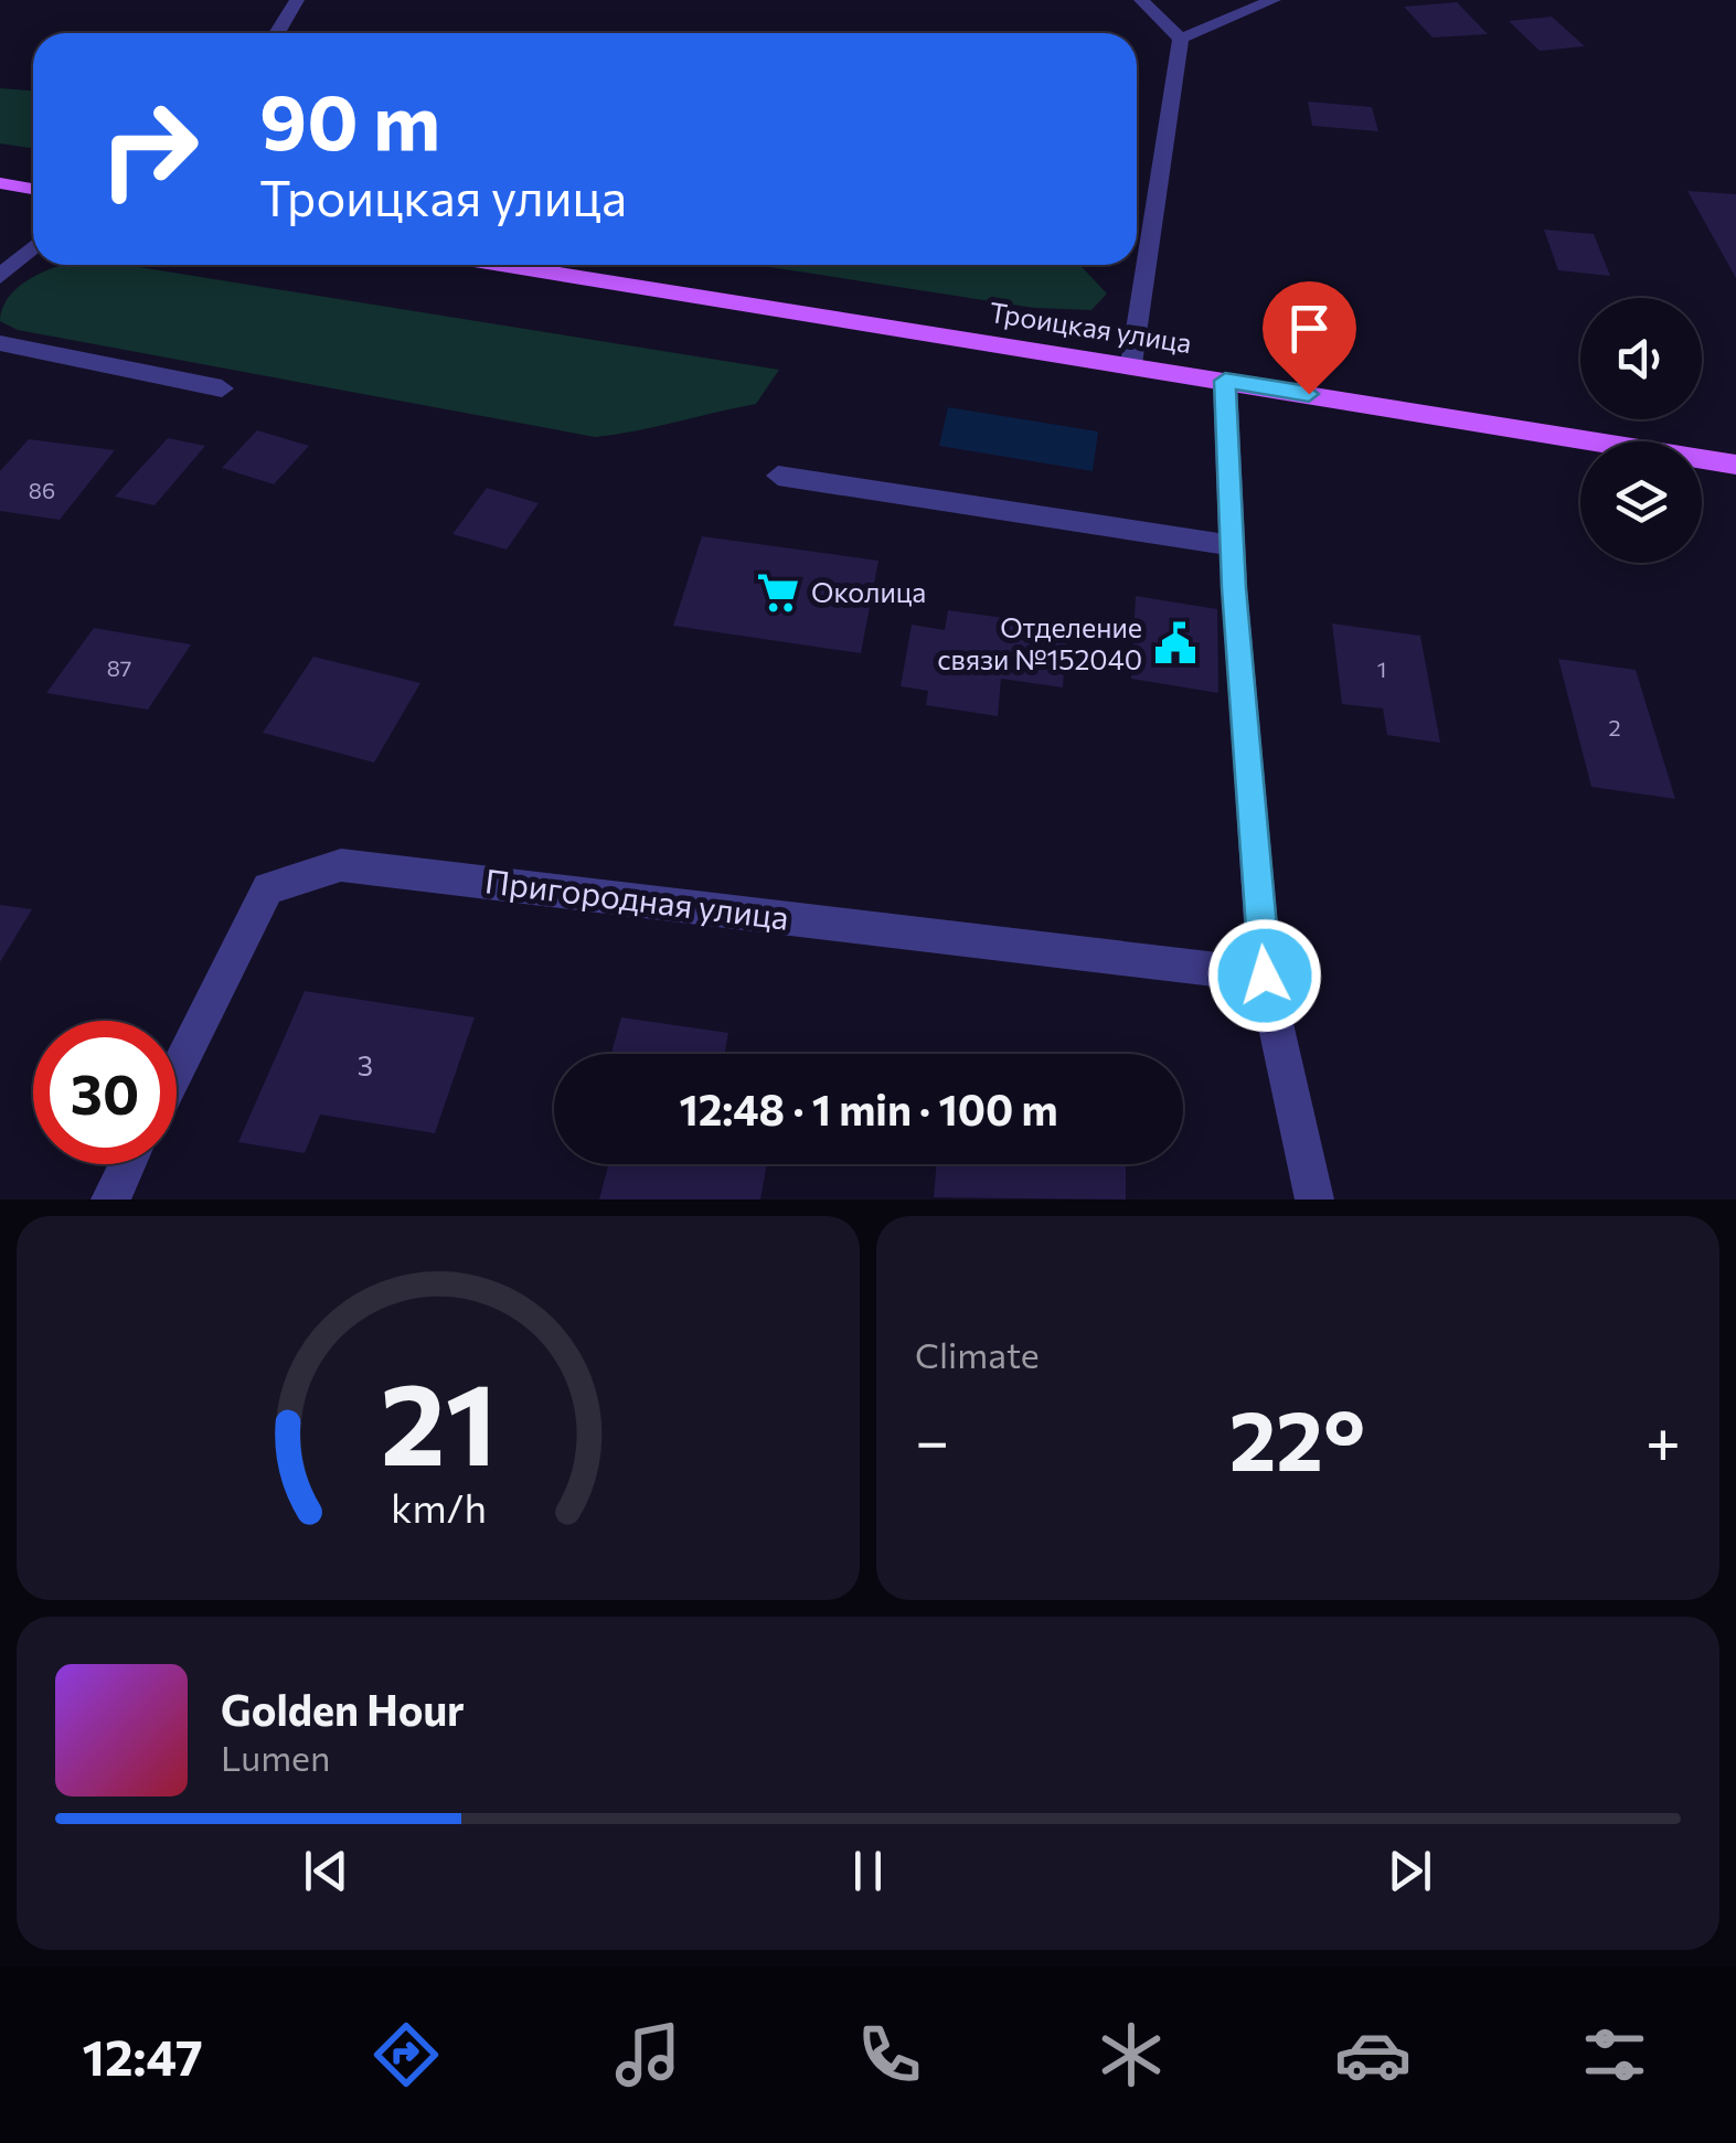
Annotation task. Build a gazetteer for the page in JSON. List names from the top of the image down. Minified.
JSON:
{"streets":{"main road":["Троицкая улица"],"street":["Пригородная улица"]},"places":{"supermarket":["Околица"],"public building":["Отделение связи №152040"]},"house_numbers":["86","87","1","2","3"],"page":{"turn":["90 m","Троицкая улица"],"limit":"30","trip":"12:48 · 1 min · 100 m","tile":"Climate","heat":["−","22°","+"],"song":["Golden Hour","Lumen"],"tabs":"12:47","gauge":["21","km/h"]}}
